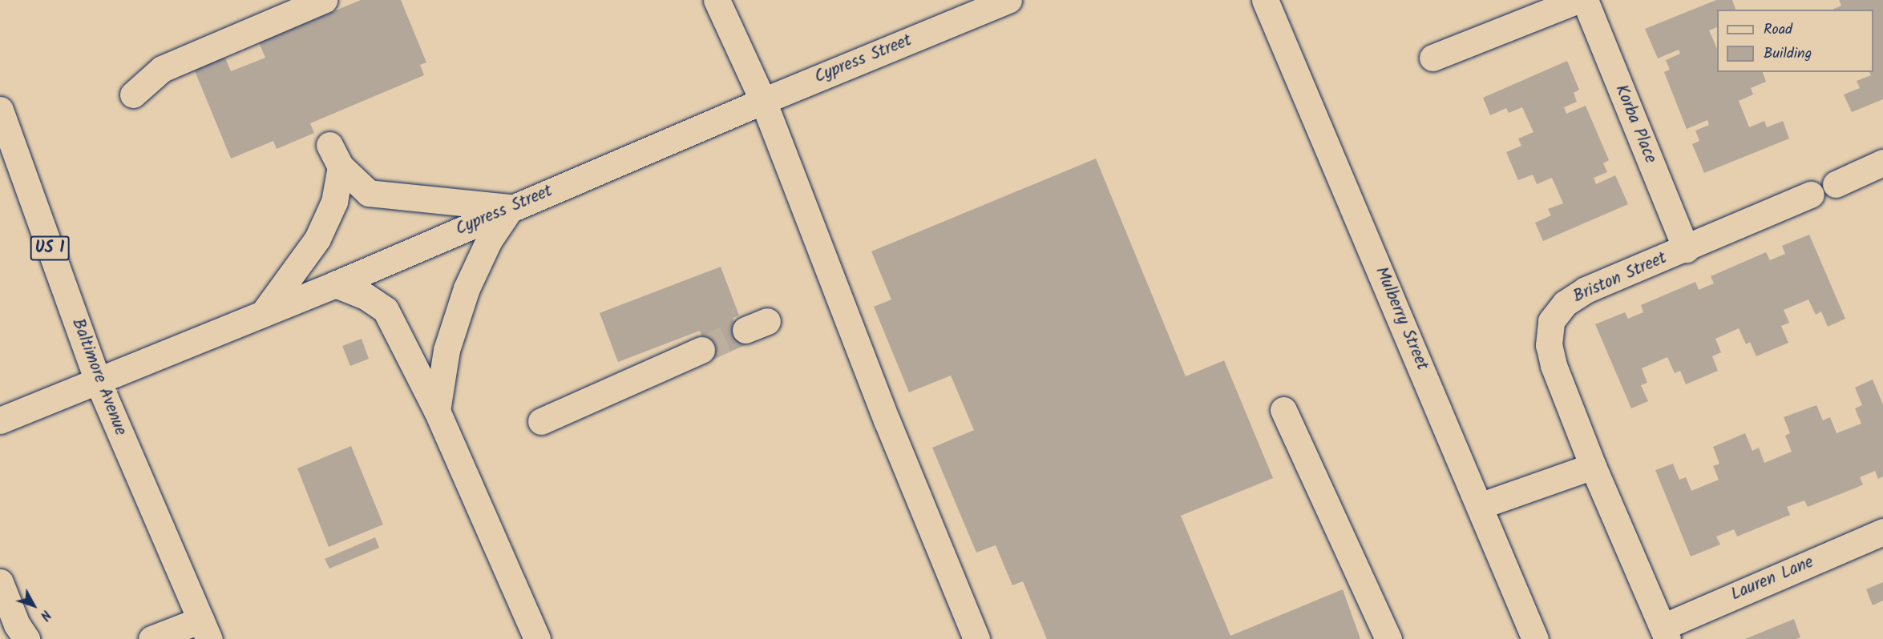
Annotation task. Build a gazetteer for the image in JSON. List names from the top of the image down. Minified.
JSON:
{"streets":{"street":["Cypress Street","Korba Place","US 1","Briston Street","Mulberry Street","Baltimore Avenue","Lauren Lane"]},"crossings":[["Cypress Street","Baltimore Avenue"],["Korba Place","Briston Street"],["Briston Street","Lauren Lane"]],"legend":["Road","Building"],"north":"bottom right"}
